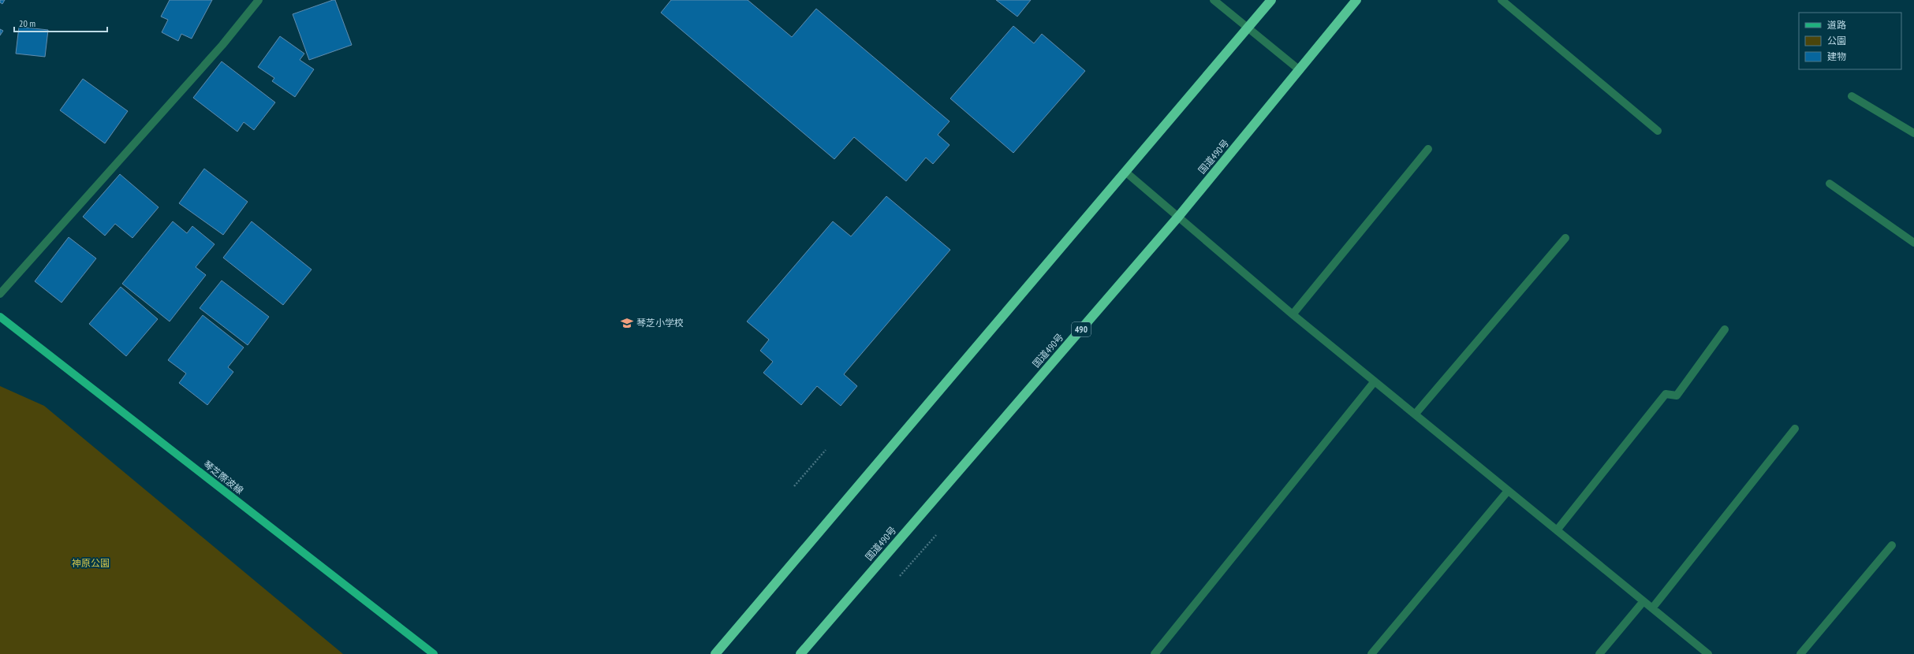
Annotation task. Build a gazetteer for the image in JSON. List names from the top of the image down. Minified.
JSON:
{"streets":{"highway":["国道490号","490"],"main road":["琴芝際波線"]},"parks":["神原公園"],"places":{"school or university":["琴芝小学校"]},"legend":["道路","公園","建物"],"scale_bar":"20 m"}
